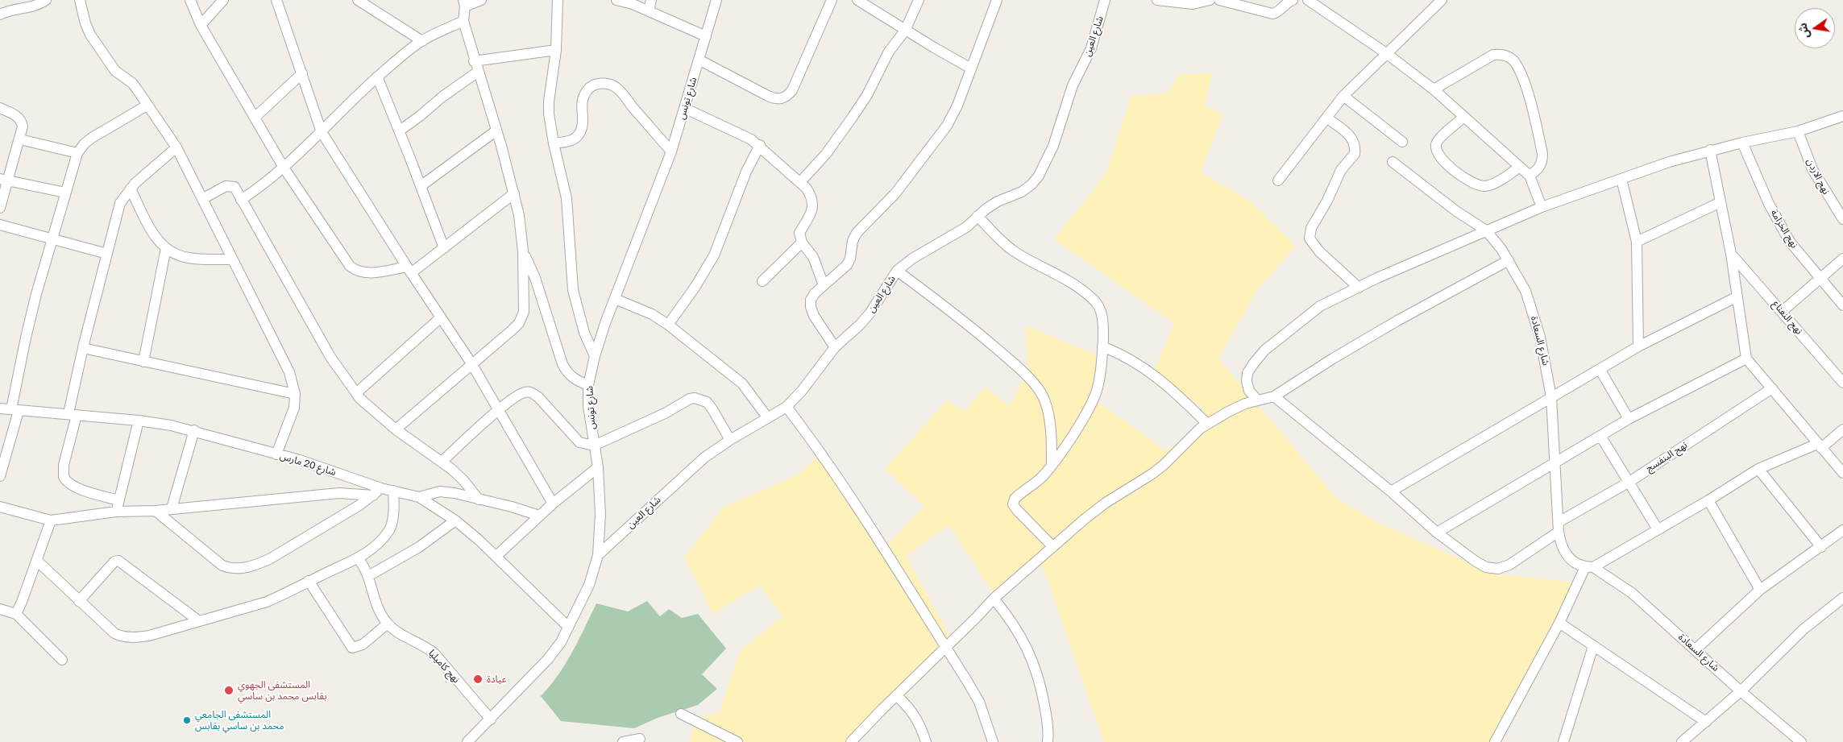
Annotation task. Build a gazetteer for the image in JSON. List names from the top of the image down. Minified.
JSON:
{"streets":{"street":["شارع العين","شارع تونس","نهج الاردن","نهج الخزامة","نهج النعناع","شارع السعادة","نهج البنفسج","شارع 20 مارس","نهج كاميليا"]},"crossings":[["شارع العين","شارع تونس"],["شارع تونس","شارع 20 مارس"],["شارع تونس","نهج كاميليا"],["شارع السعادة","نهج البنفسج"]],"places":["عيادة","المستشفى الجهوي بقابس محمد بن ساسي","المستشفى الجامعي محمد بن ساسي بقابس"],"north":"left"}
